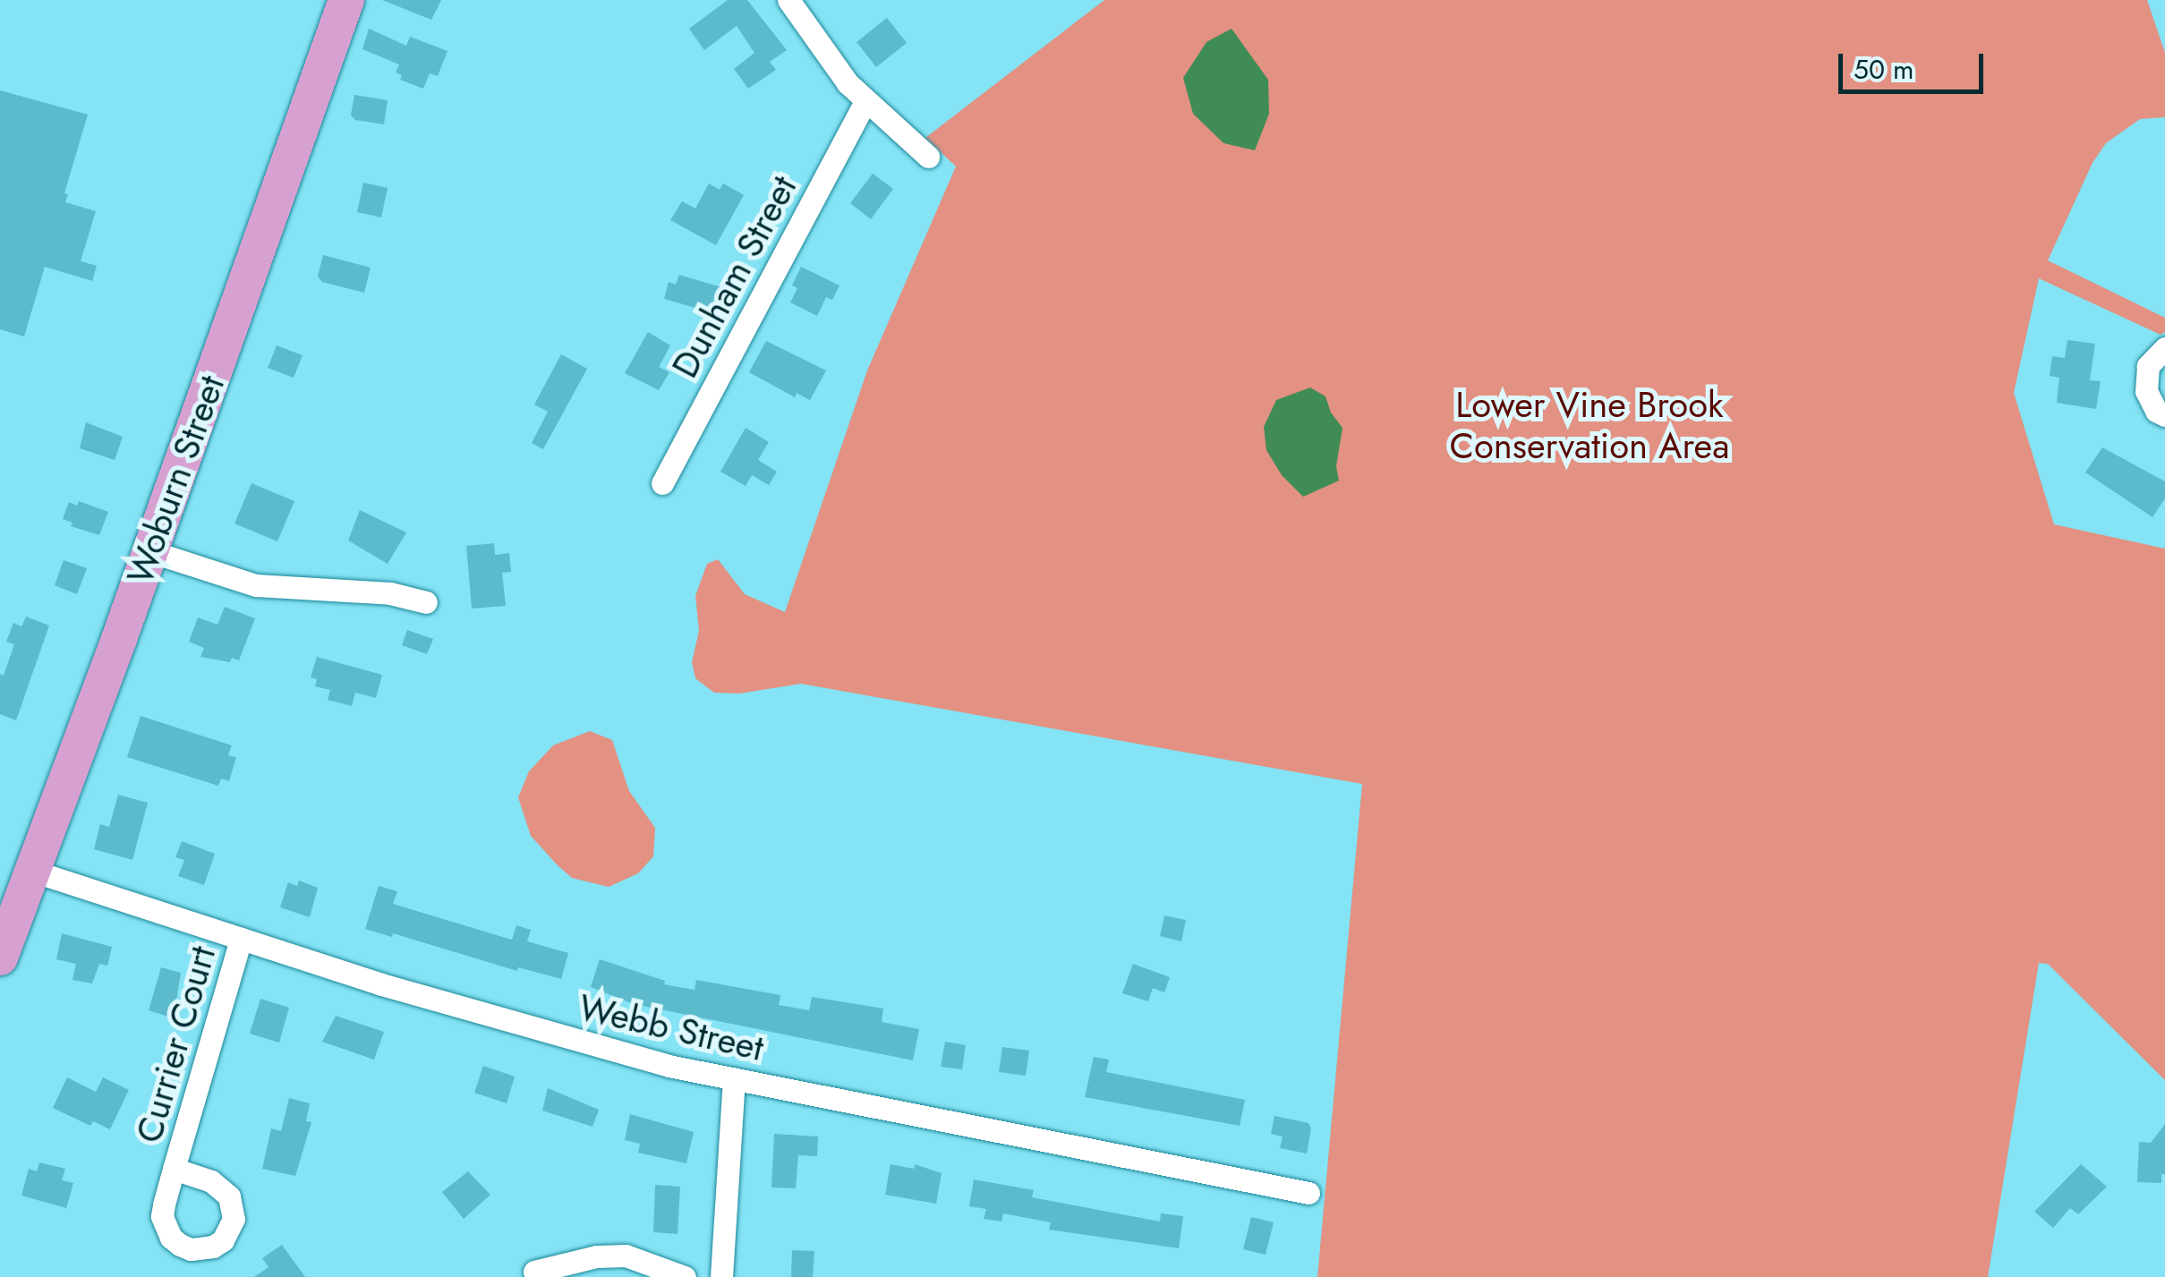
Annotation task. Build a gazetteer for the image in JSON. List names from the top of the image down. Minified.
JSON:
{"streets":{"main road":["Woburn Street"],"street":["Dunham Street","Webb Street","Currier Court"]},"crossings":[["Woburn Street","Webb Street"],["Webb Street","Currier Court"]],"parks":["Lower Vine Brook Conservation Area"],"scale_bar":"50 m"}
